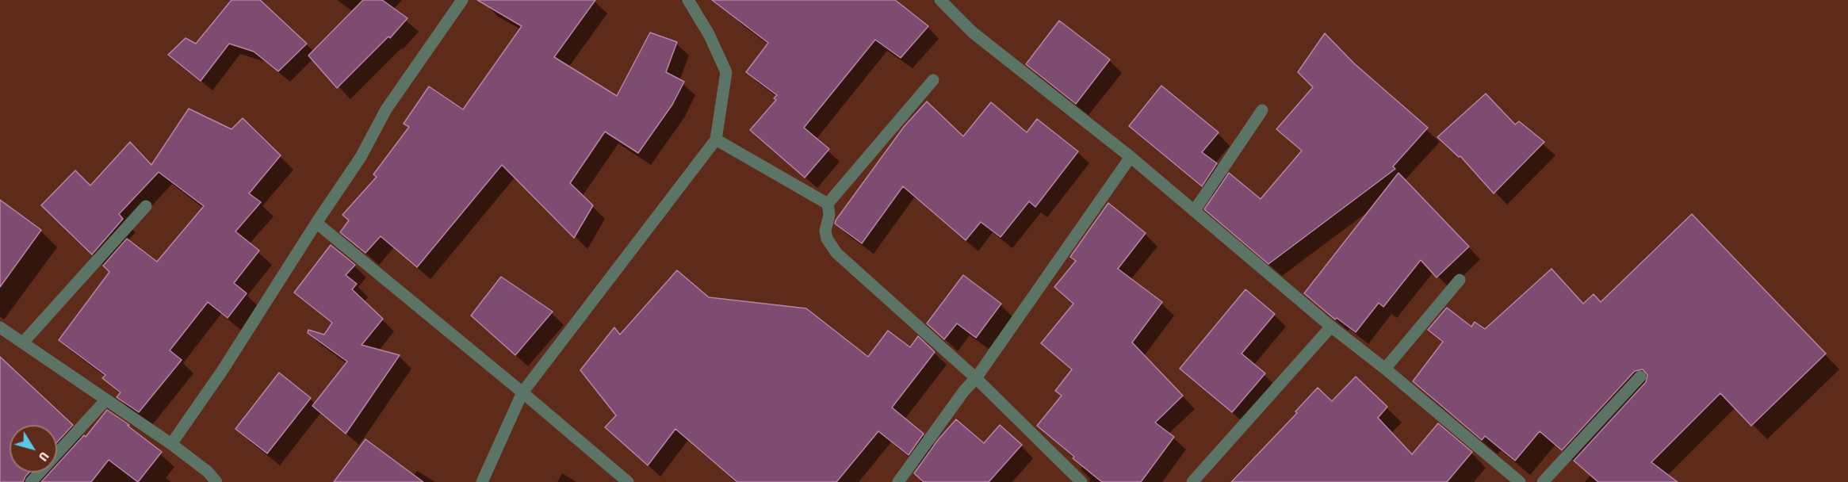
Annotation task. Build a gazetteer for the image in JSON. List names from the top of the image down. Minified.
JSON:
{"north":"bottom right"}
